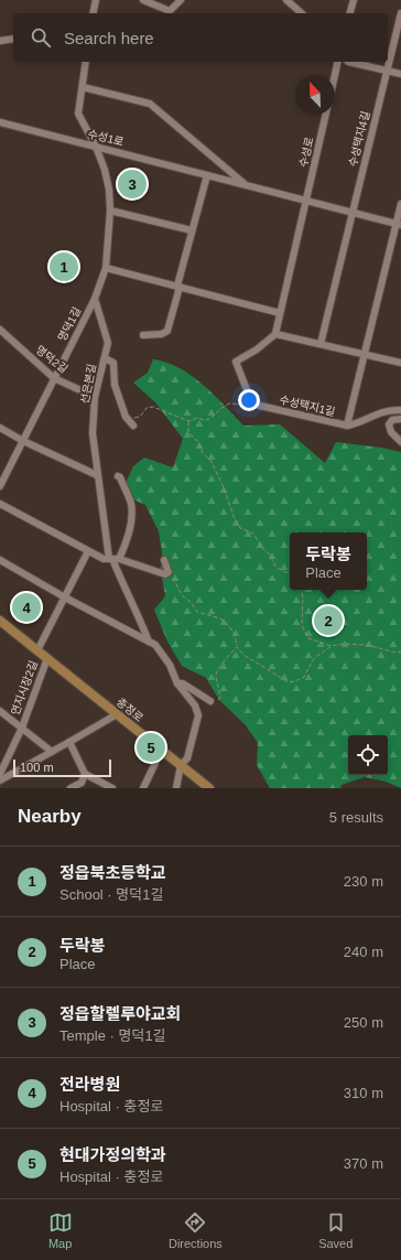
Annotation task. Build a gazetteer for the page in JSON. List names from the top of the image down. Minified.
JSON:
{"streets":{"main road":["충정로"],"street":["수성1로","수성택지4길","수성로","명덕1길","명덕2길","선은본길","수성택지1길","연지시장2길"]},"crossings":[["수성1로","수성택지4길"],["수성1로","수성로"],["수성1로","명덕1길"],["명덕1길","명덕2길"],["명덕1길","선은본길"],["명덕2길","선은본길"],["연지시장2길","충정로"]],"scale_bar":"100 m","north":"top left","page":{"search":"Search here","pins":["3","1","4","2","5"],"popup":["두락봉","Place"],"scale":"100 m","heading":["Nearby","5 results"],"list":[{"mark":"1","name":"정읍북초등학교","note":"School · 명덕1길","value":"230 m"},{"mark":"2","name":"두락봉","note":"Place","value":"240 m"},{"mark":"3","name":"정읍할렐루야교회","note":"Temple · 명덕1길","value":"250 m"},{"mark":"4","name":"전라병원","note":"Hospital · 충정로","value":"310 m"},{"mark":"5","name":"현대가정의학과","note":"Hospital · 충정로","value":"370 m"}],"nav":["Map","Directions","Saved"]}}
